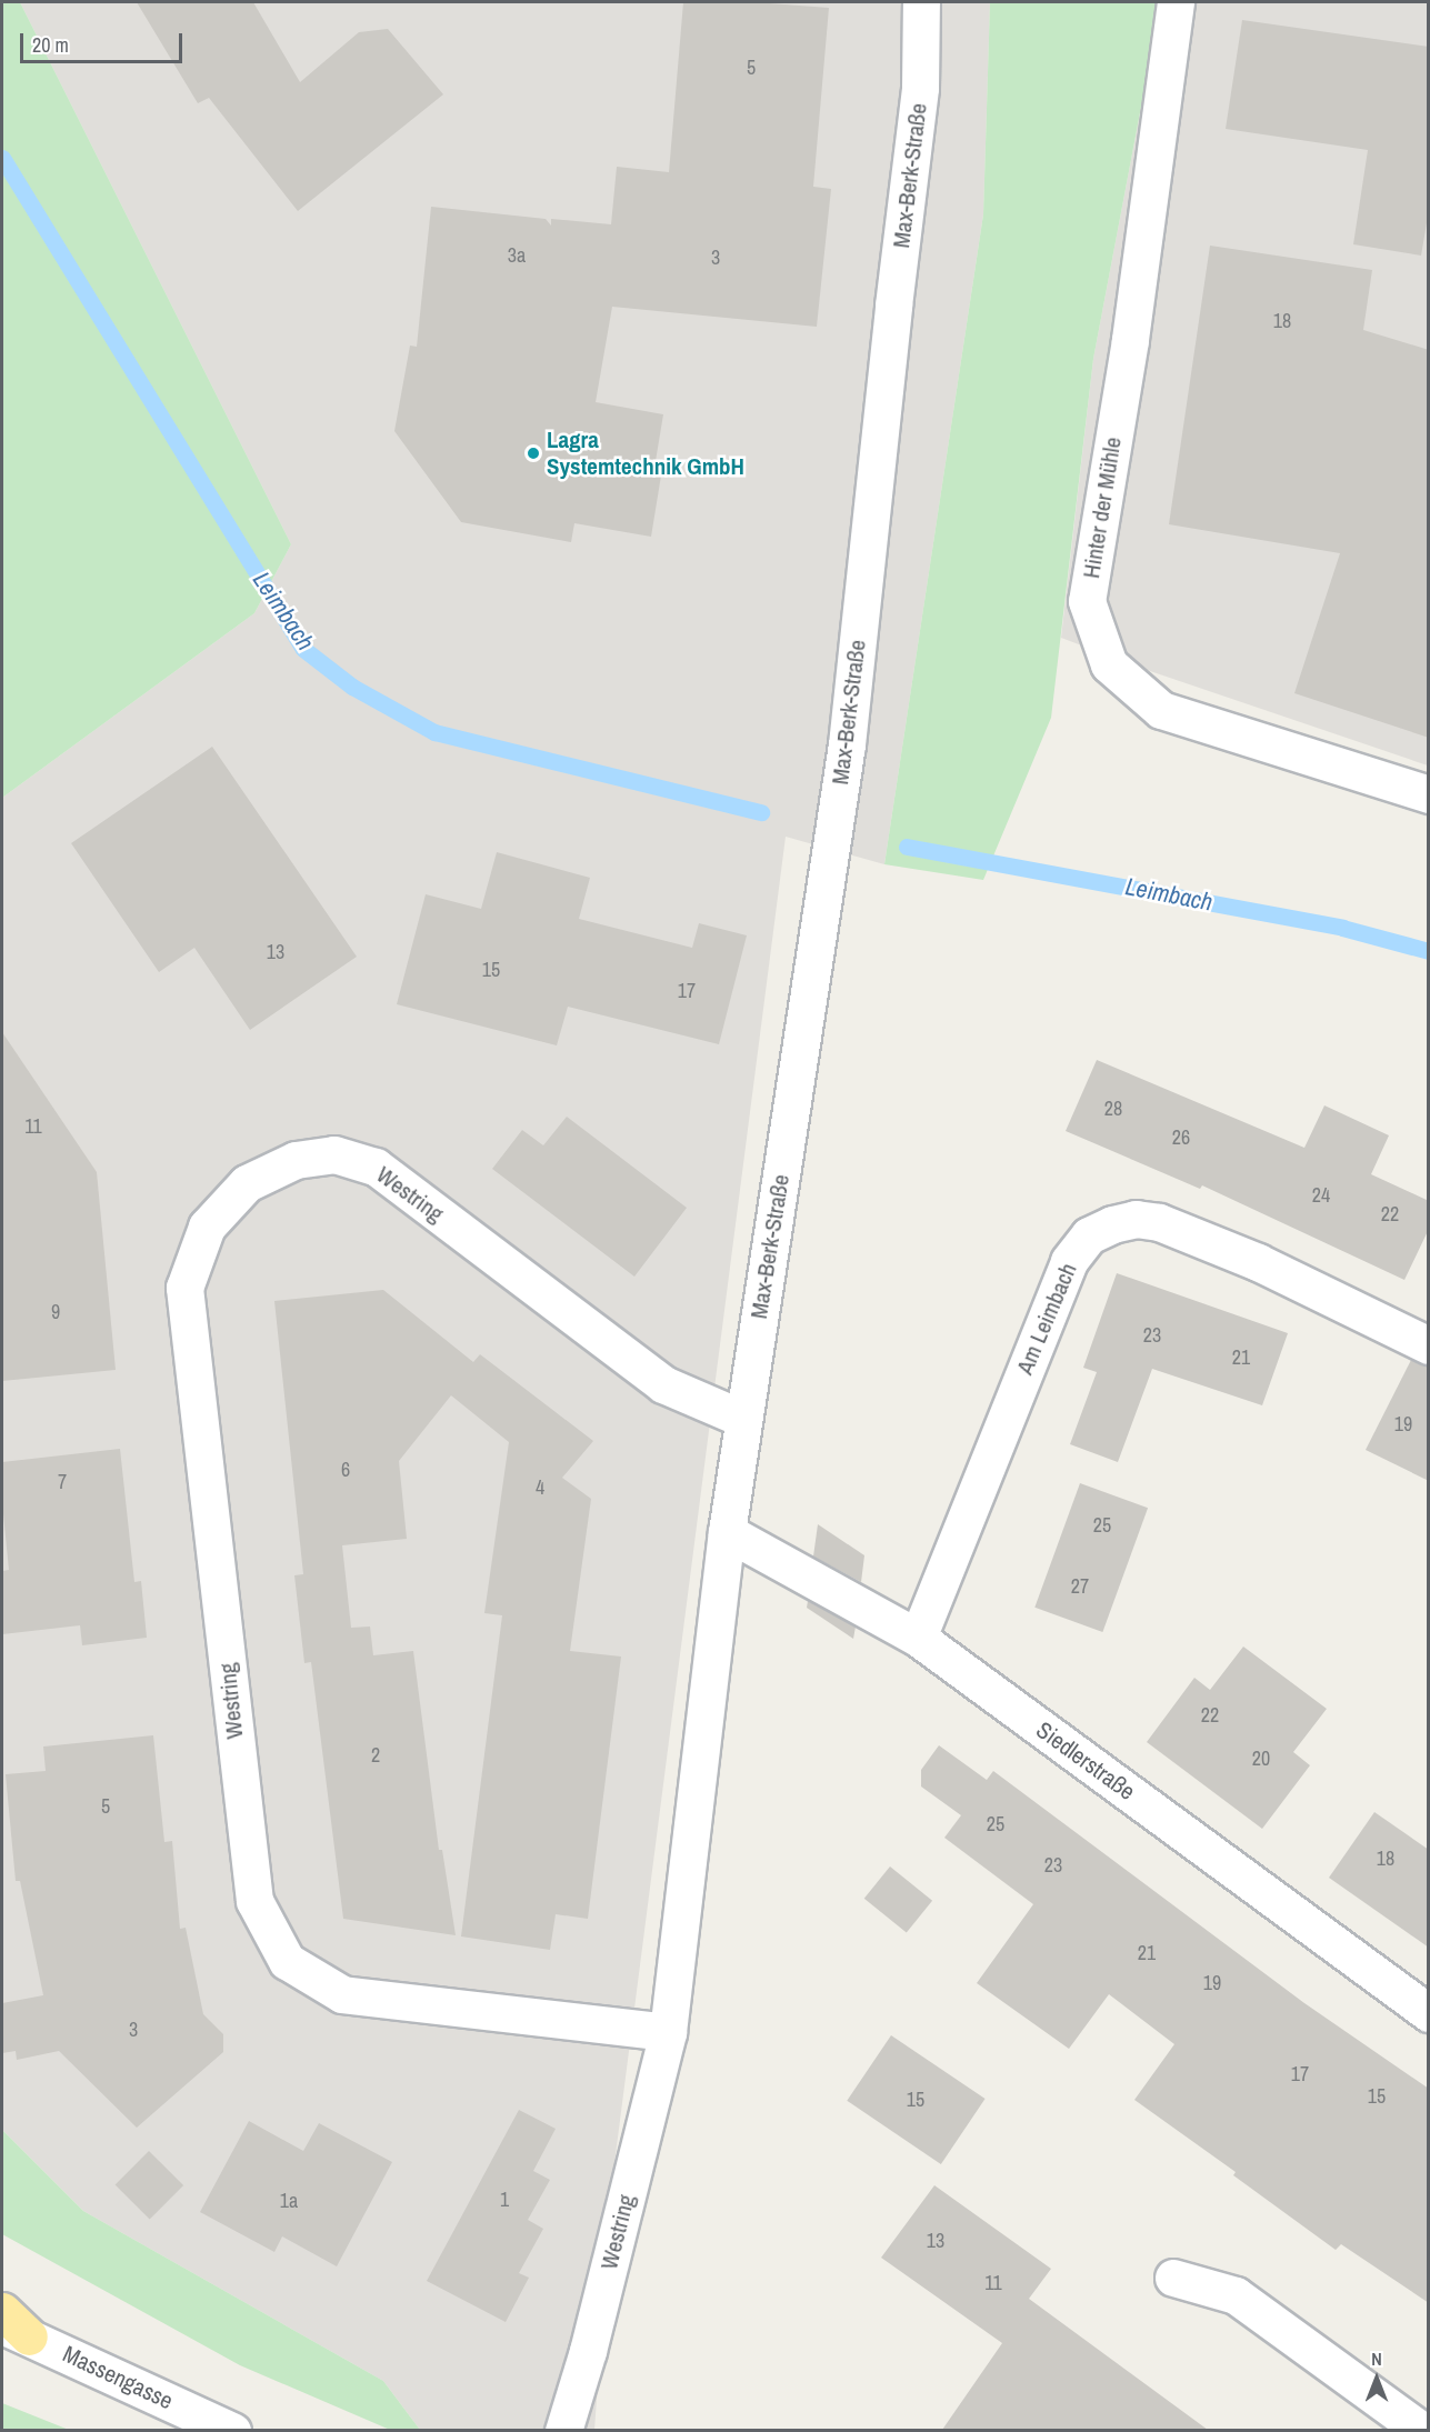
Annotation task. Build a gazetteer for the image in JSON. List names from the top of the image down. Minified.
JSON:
{"streets":{"street":["Max-Berk-Straße","Hinter der Mühle","Westring","Am Leimbach","Siedlerstraße","Massengasse"]},"crossings":[["Max-Berk-Straße","Westring"],["Westring","Siedlerstraße"],["Am Leimbach","Siedlerstraße"]],"water":["Leimbach"],"places":["Lagra Systemtechnik GmbH"],"house_numbers":["5","3a","3","18","13","15","17","28","11","26","24","22","9","23","21","19","6","7","4","25","27","22","2","20","5","25","18","23","21","19","3","17","15","15","1","1a","13","11"],"scale_bar":"20 m","north":"top"}
